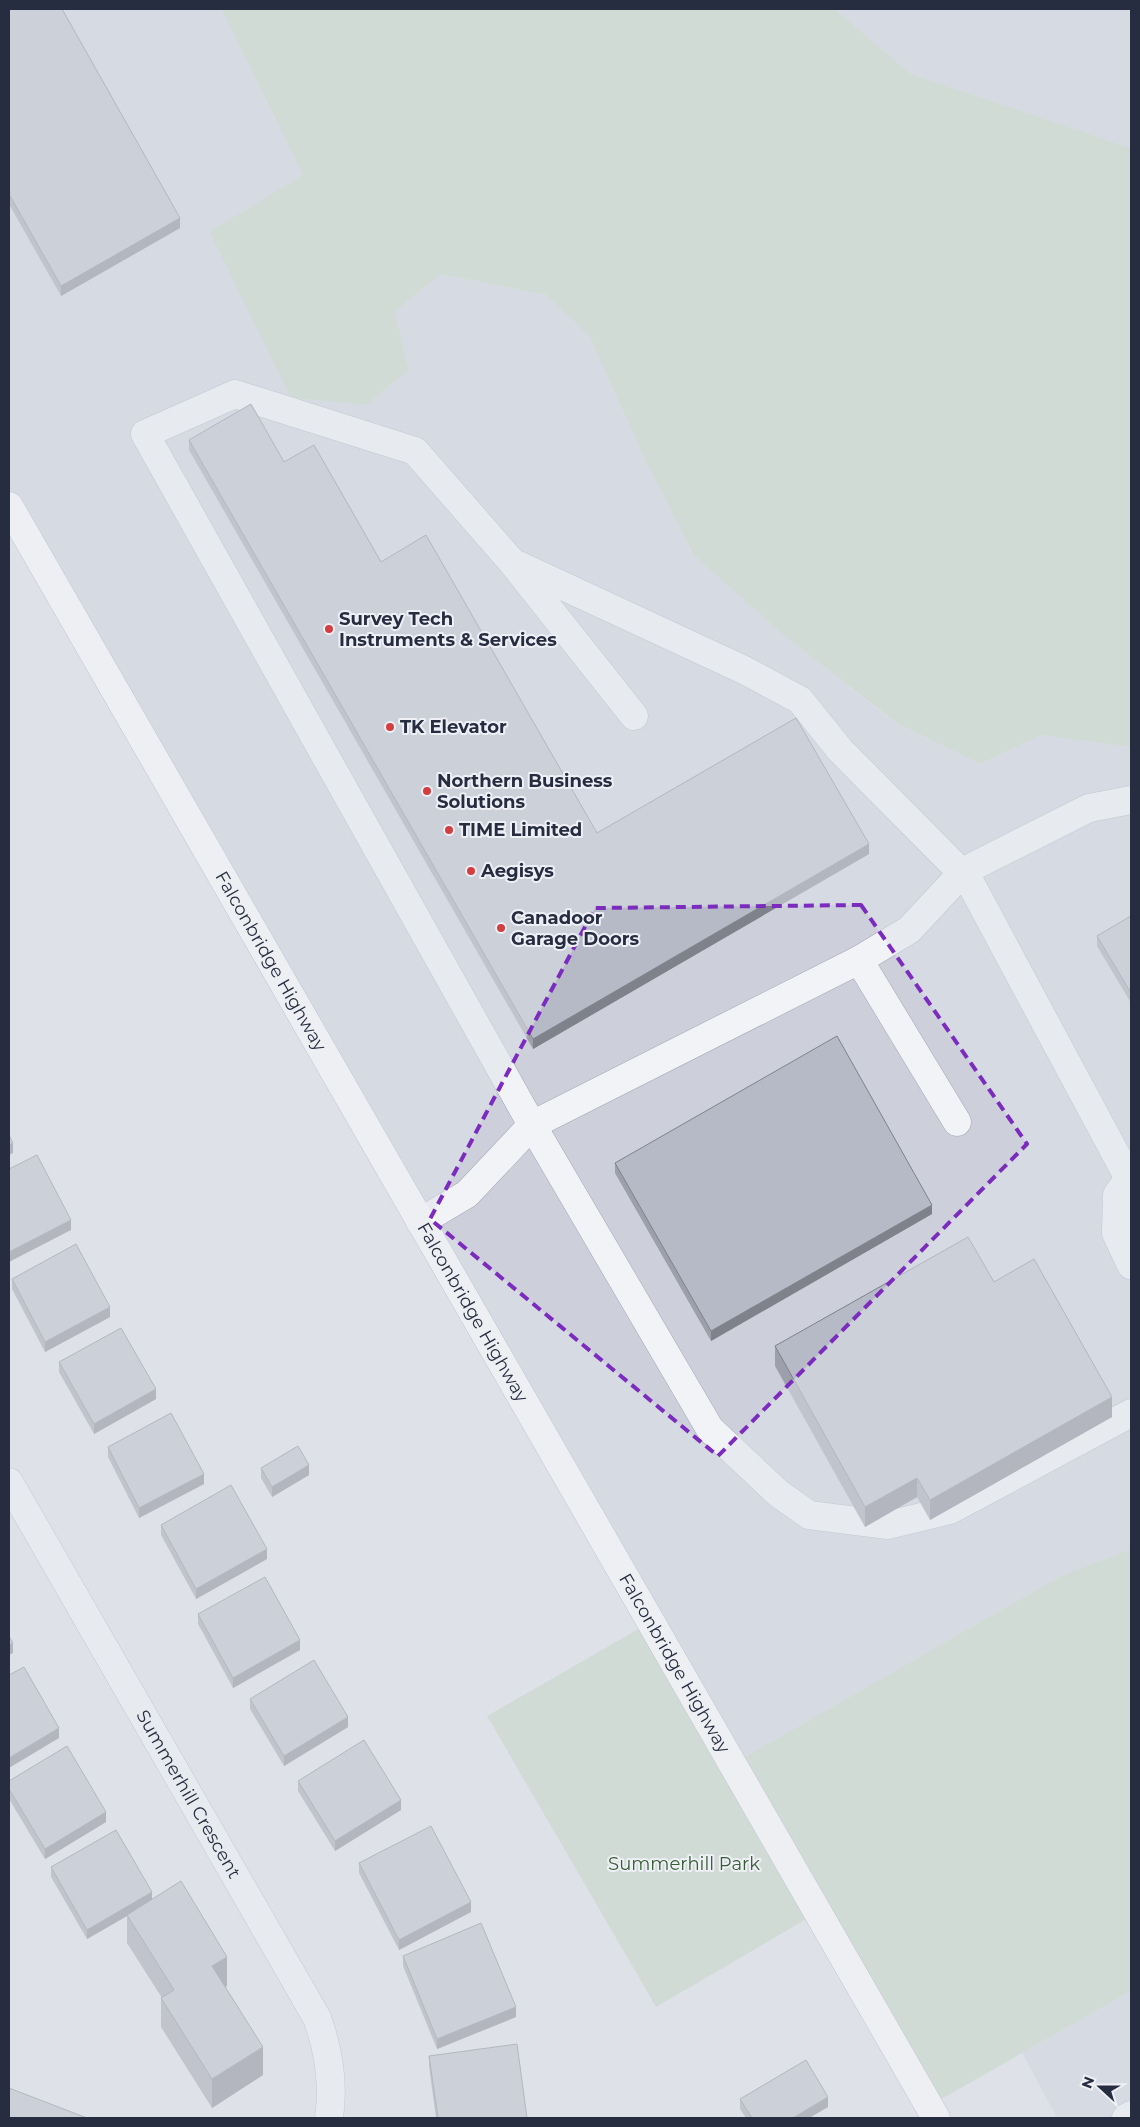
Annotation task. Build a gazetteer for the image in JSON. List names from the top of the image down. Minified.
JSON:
{"streets":{"main road":["Falconbridge Highway"],"street":["Summerhill Crescent"]},"parks":["Summerhill Park"],"places":["Survey Tech Instruments & Services","TK Elevator","Northern Business Solutions","TIME Limited","Aegisys","Canadoor Garage Doors"],"north":"left"}
